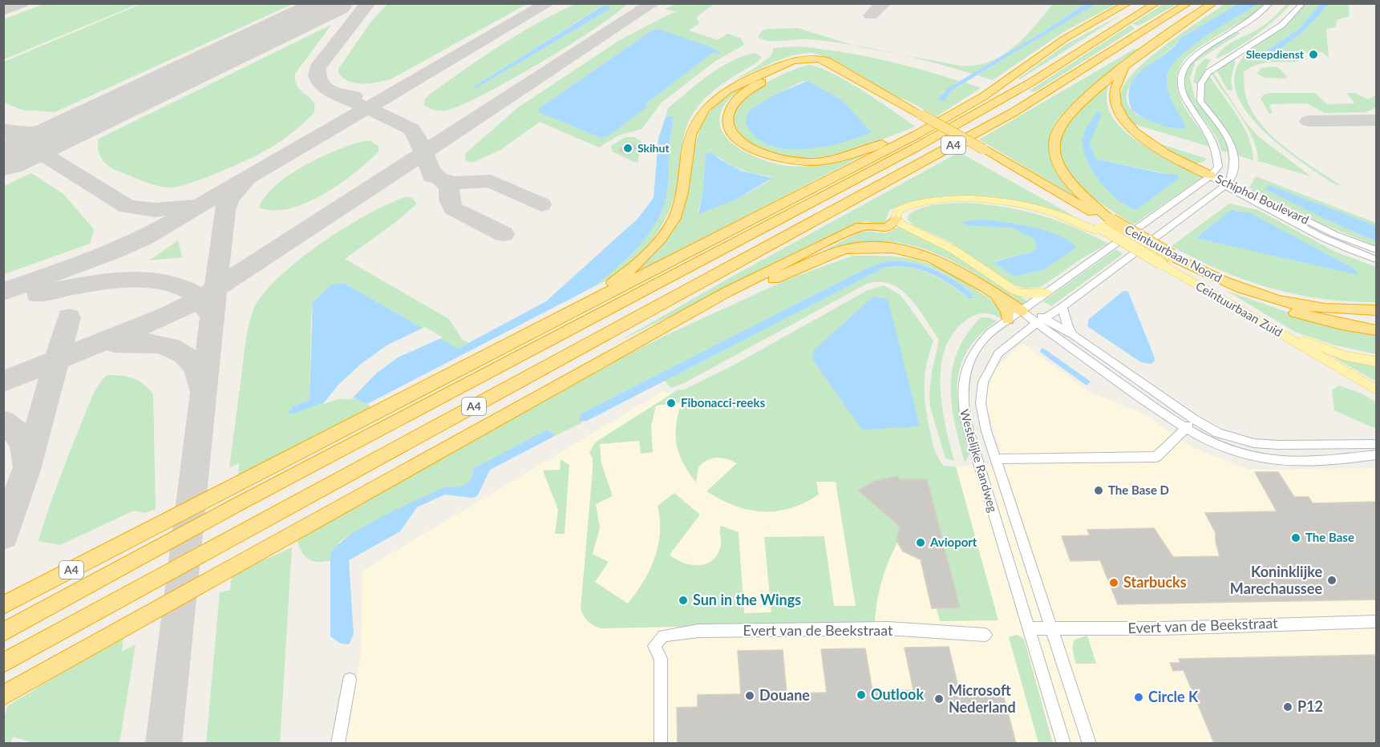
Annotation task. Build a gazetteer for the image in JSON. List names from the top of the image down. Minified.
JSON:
{"streets":{"highway":["A4","Ceintuurbaan Noord"],"main road":["Ceintuurbaan Zuid"],"street":["Schiphol Boulevard","Westelijke Randweg","Evert van de Beekstraat"]},"crossings":[["A4","Ceintuurbaan Noord"],["A4","Ceintuurbaan Zuid"],["A4","Westelijke Randweg"],["Schiphol Boulevard","Westelijke Randweg"],["Ceintuurbaan Noord","Ceintuurbaan Zuid"],["Westelijke Randweg","Evert van de Beekstraat"]],"places":["Sleepdienst","Skihut","Fibonacci-reeks","The Base D","The Base","Avioport","Koninklijke Marechaussee","Starbucks","Sun in the Wings","Outlook","Douane","Circle K","Microsoft Nederland","P12"]}
